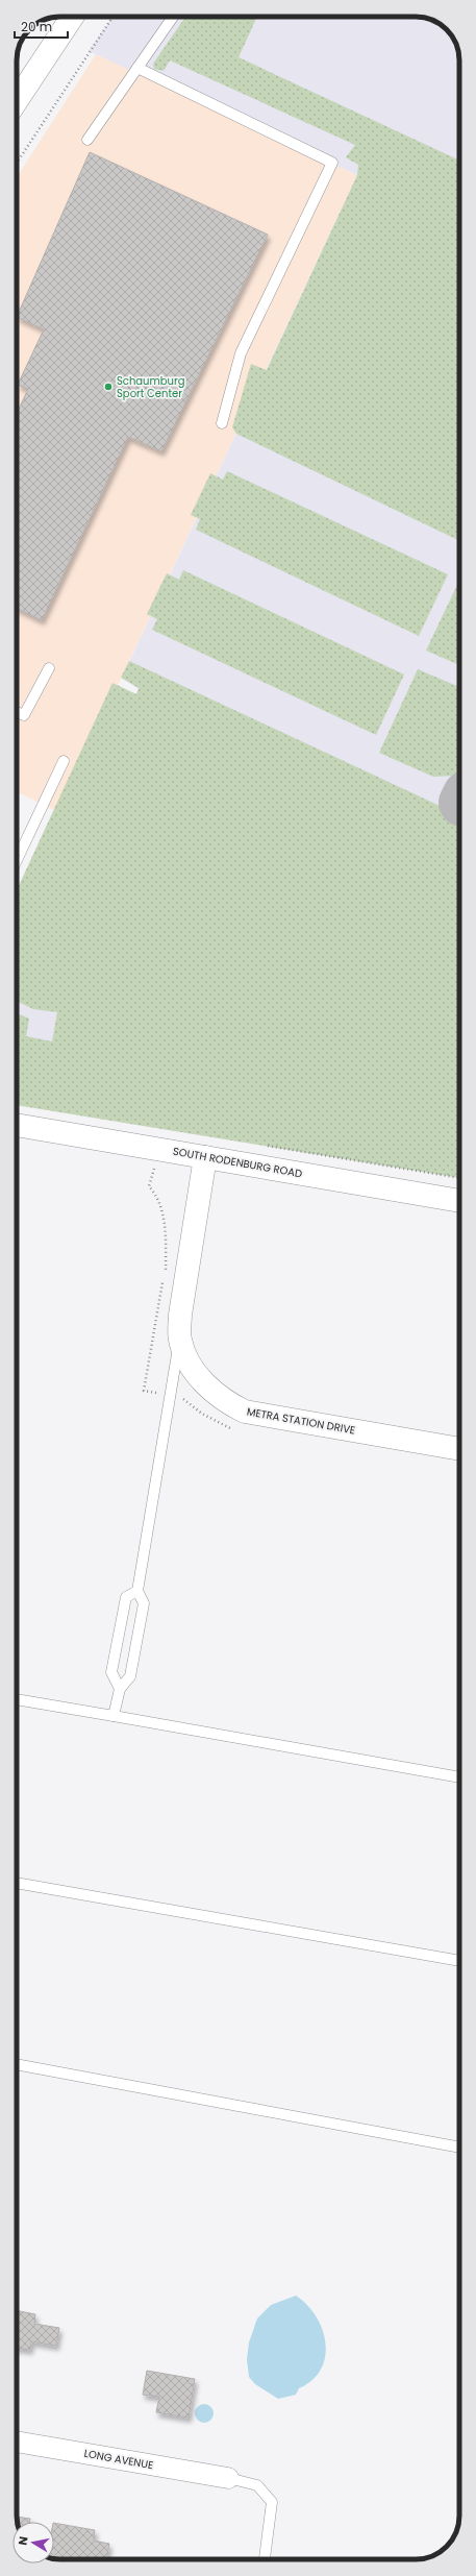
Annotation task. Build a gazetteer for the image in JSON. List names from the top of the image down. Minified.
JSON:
{"streets":{"street":["SOUTH RODENBURG ROAD","METRA STATION DRIVE","LONG AVENUE"]},"crossings":[["SOUTH RODENBURG ROAD","METRA STATION DRIVE"]],"places":["Schaumburg Sport Center"],"scale_bar":"20 m","north":"left"}
